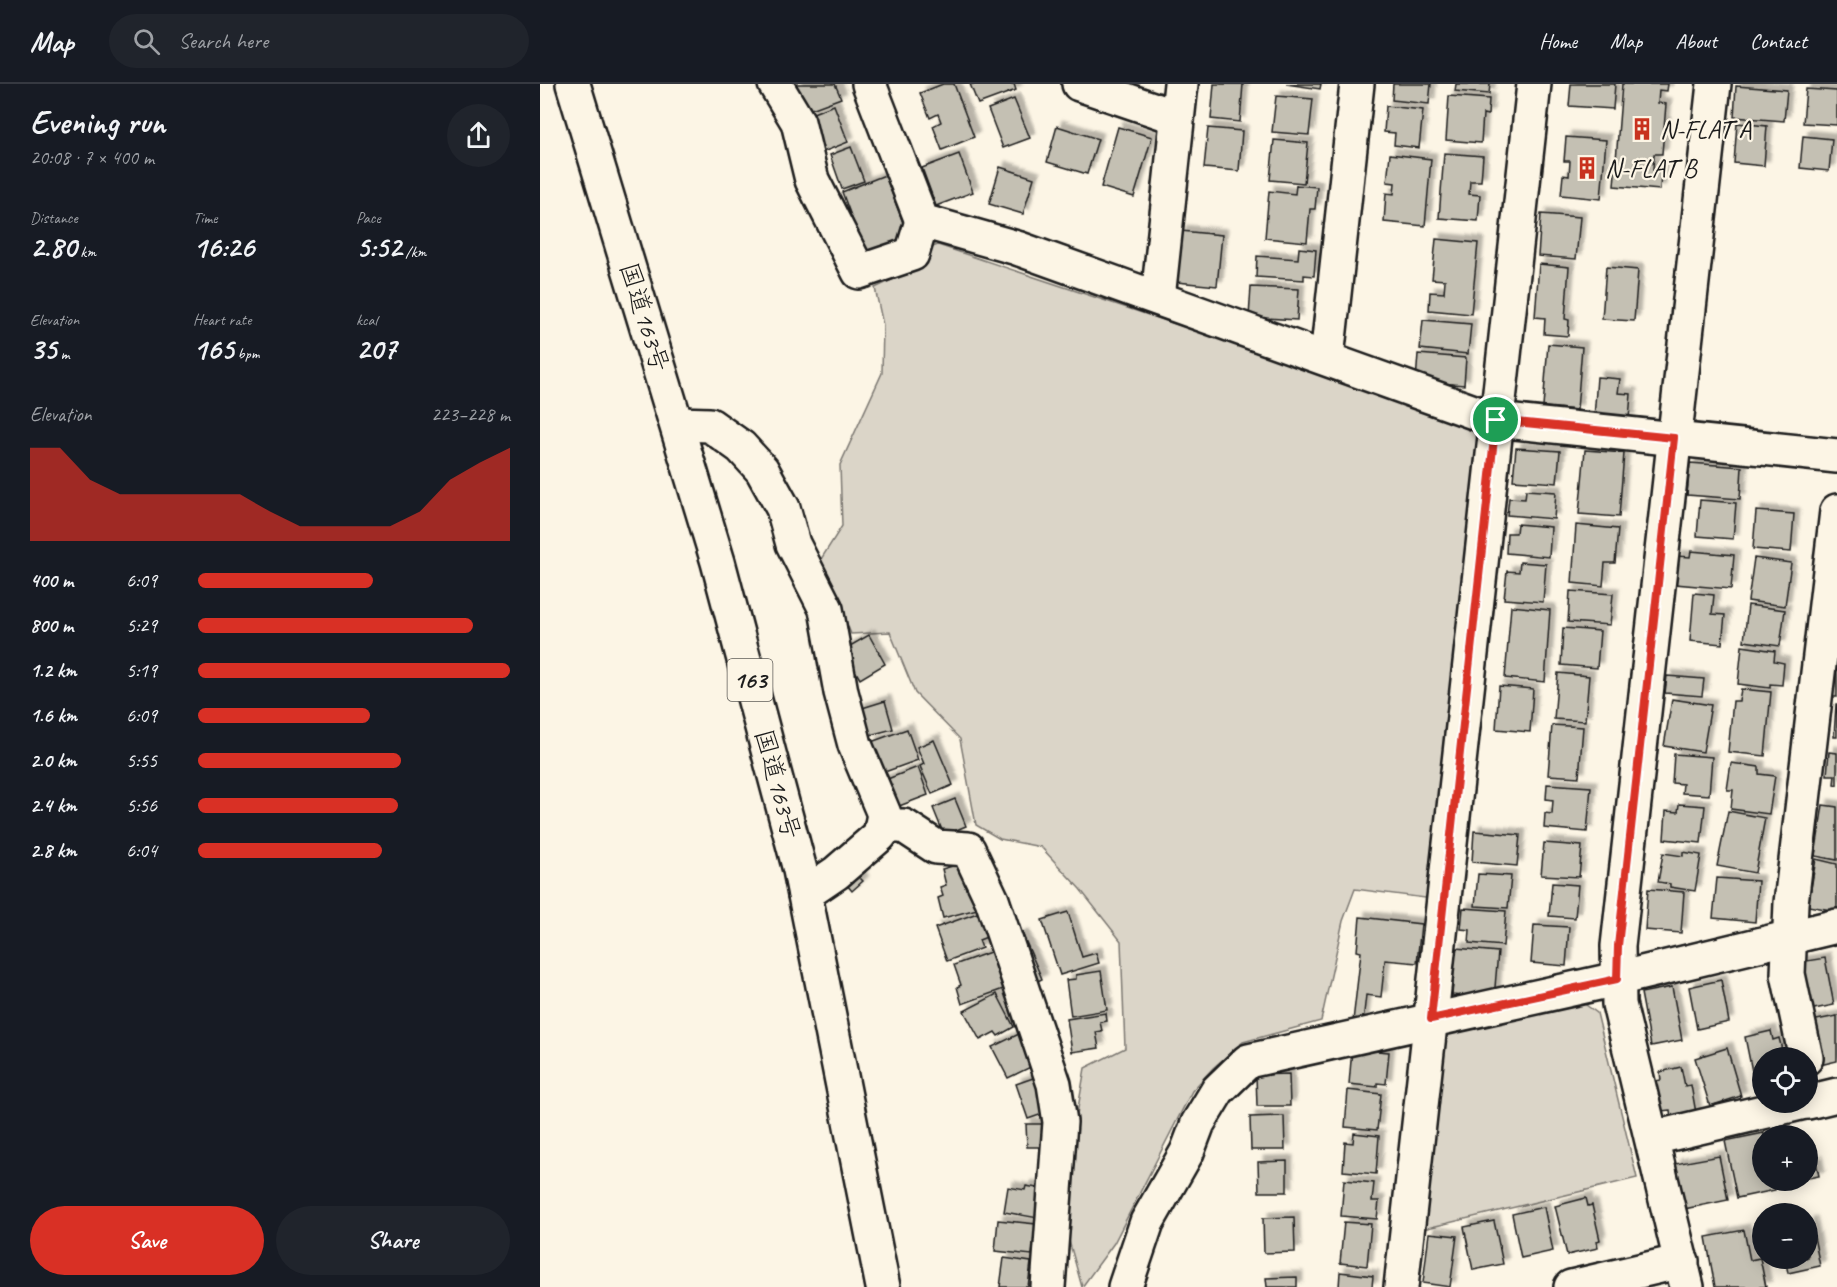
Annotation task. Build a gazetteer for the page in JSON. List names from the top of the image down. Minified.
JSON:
{"streets":{"main road":["国道163号","163"]},"places":{"building":["N-FLAT A","N-FLAT B"]},"page":{"header":"Map","search":"Search here","nav":["Home","Map","About","Contact"],"heading":["Evening run","20:08 · 7 × 400 m"],"stats":[["Distance","2.80 km"],["Time","16:26"],["Pace","5:52 /km"],["Elevation","35 m"],["Heart rate","165 bpm"],["kcal","207"]],"chart":["Elevation","223–228 m"],"list":[{"name":"400 m","note":"6:09"},{"name":"800 m","note":"5:29"},{"name":"1.2 km","note":"5:19"},{"name":"1.6 km","note":"6:09"},{"name":"2.0 km","note":"5:55"},{"name":"2.4 km","note":"5:56"},{"name":"2.8 km","note":"6:04"}],"map_buttons":["+","−"],"buttons":["Save","Share"]}}
